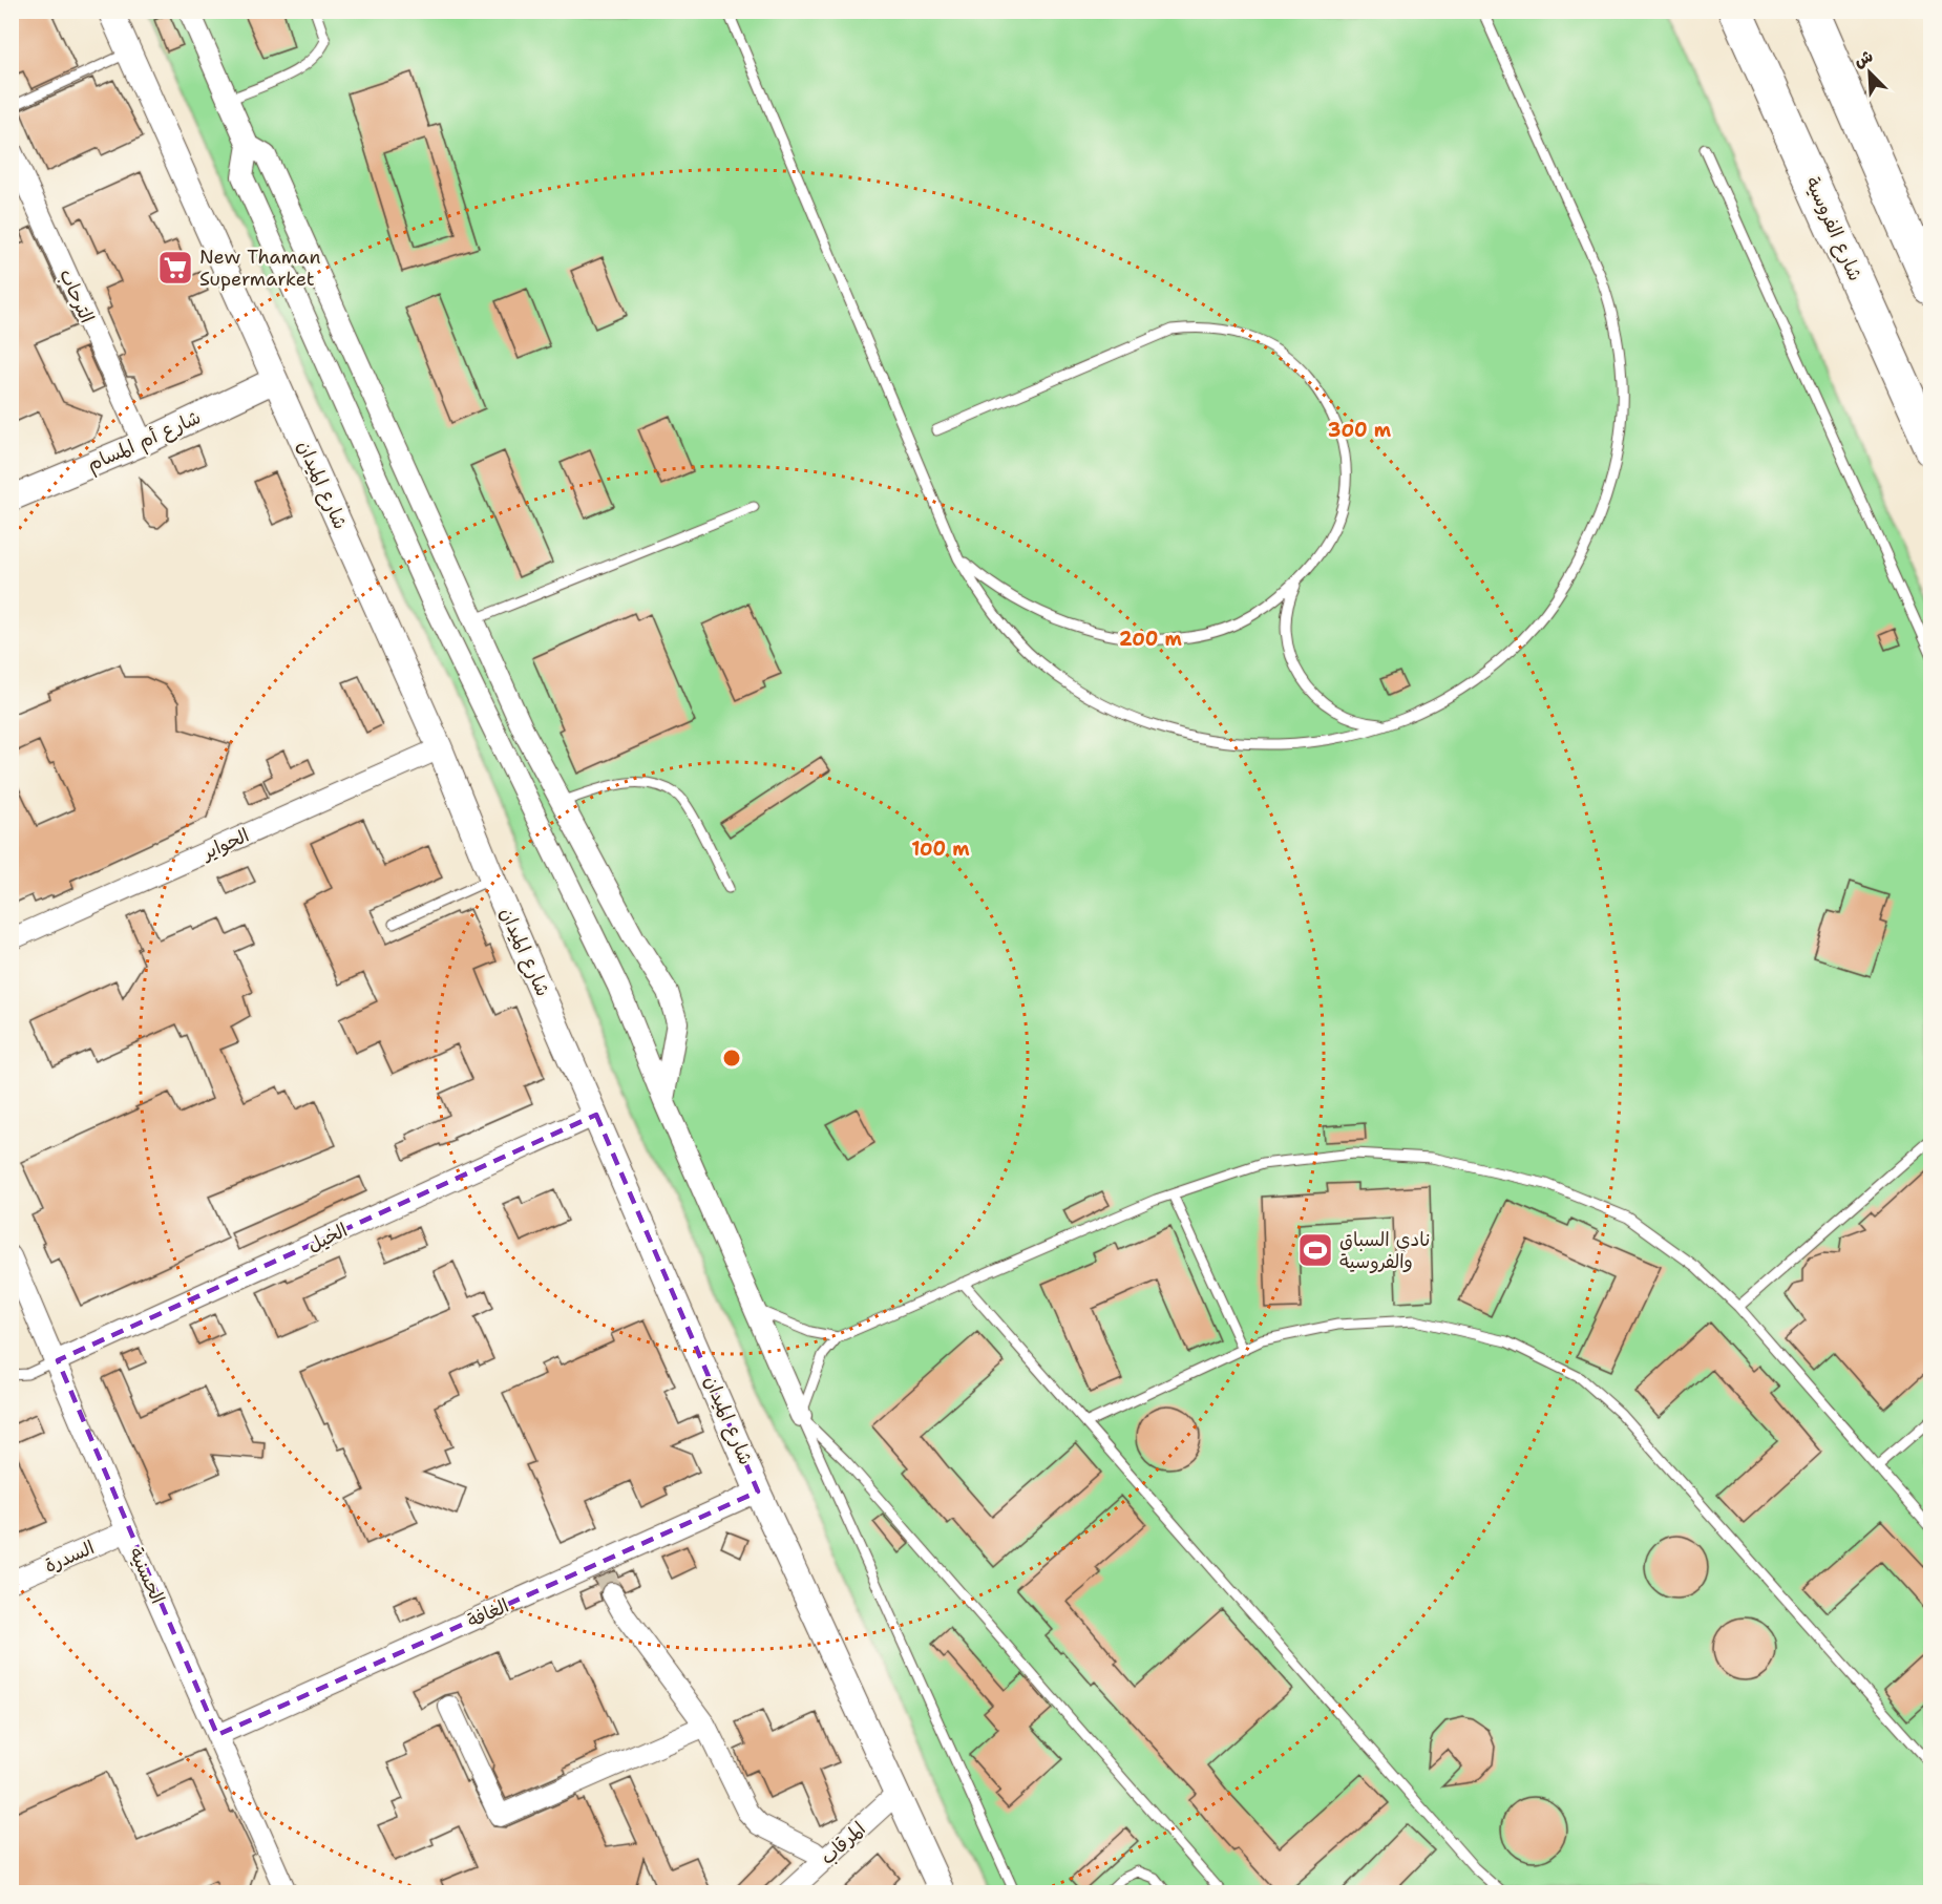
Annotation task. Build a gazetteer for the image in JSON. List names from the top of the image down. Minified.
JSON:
{"streets":{"highway":["شارع الفروسية"],"street":["الترحاب","شارع أم المسام","شارع الميدان","الحواير","الخيل","السدرة","الحسنية","الغافة","المرقاب"]},"crossings":[["الترحاب","شارع أم المسام"],["شارع أم المسام","شارع الميدان"],["شارع الميدان","الحواير"],["شارع الميدان","الخيل"],["شارع الميدان","الغافة"],["شارع الميدان","المرقاب"],["الخيل","الحسنية"],["السدرة","الحسنية"],["الحسنية","الغافة"]],"places":{"supermarket":["New Thaman Supermarket"],"sports":["نادي السباق والفروسية"]},"north":"top left","rings":["300 m","200 m","100 m"]}
